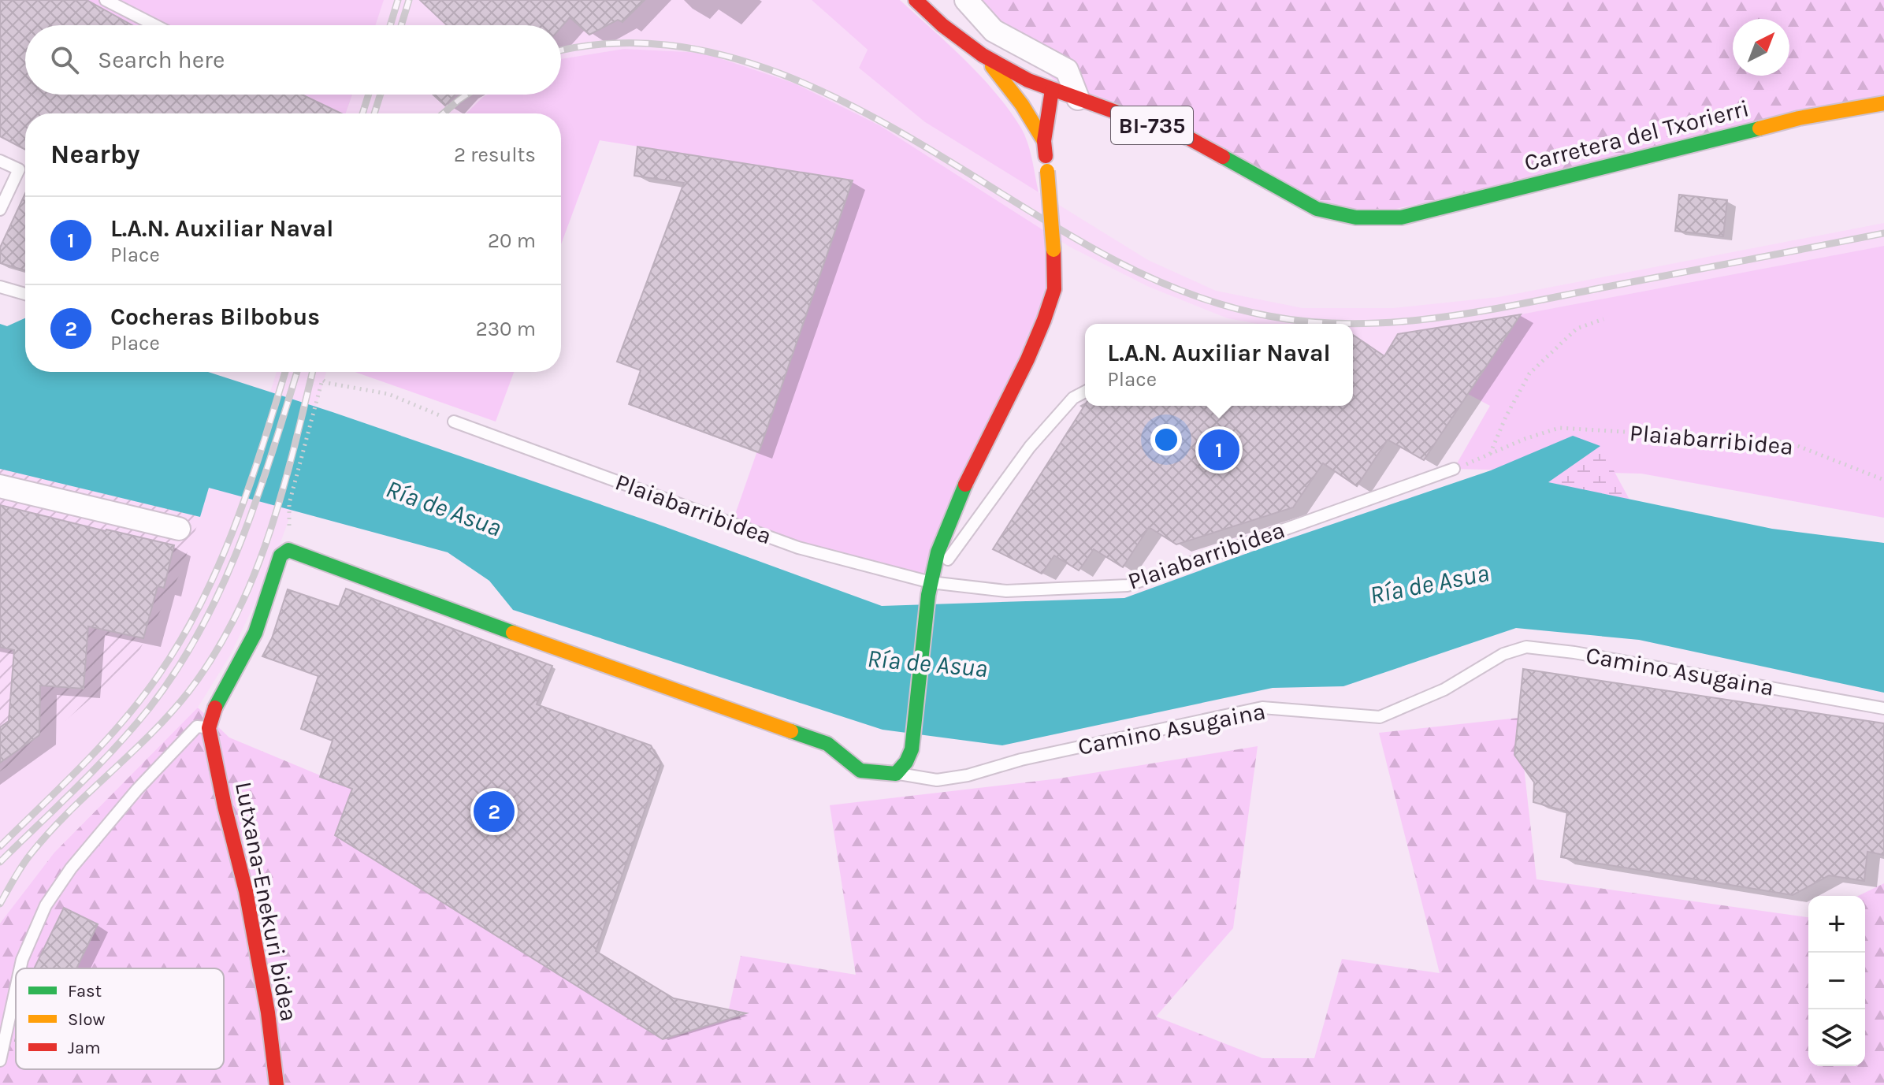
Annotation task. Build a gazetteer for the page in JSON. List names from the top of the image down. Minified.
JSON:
{"streets":{"street":["BI-735","Carretera del Txorierri","Lutxana-Enekuri bidea"],"lane":["Plaiabarribidea","Camino Asugaina"]},"crossings":[["BI-735","Carretera del Txorierri"]],"water":["Ría de Asua"],"legend":["Fast","Slow","Jam"],"north":"top right","page":{"search":"Search here","heading":["Nearby","2 results"],"list":[{"mark":"1","name":"L.A.N. Auxiliar Naval","note":"Place","value":"20 m"},{"mark":"2","name":"Cocheras Bilbobus","note":"Place","value":"230 m"}],"popup":["L.A.N. Auxiliar Naval","Place"],"pins":["1","2"],"map_buttons":["+","−"]}}
